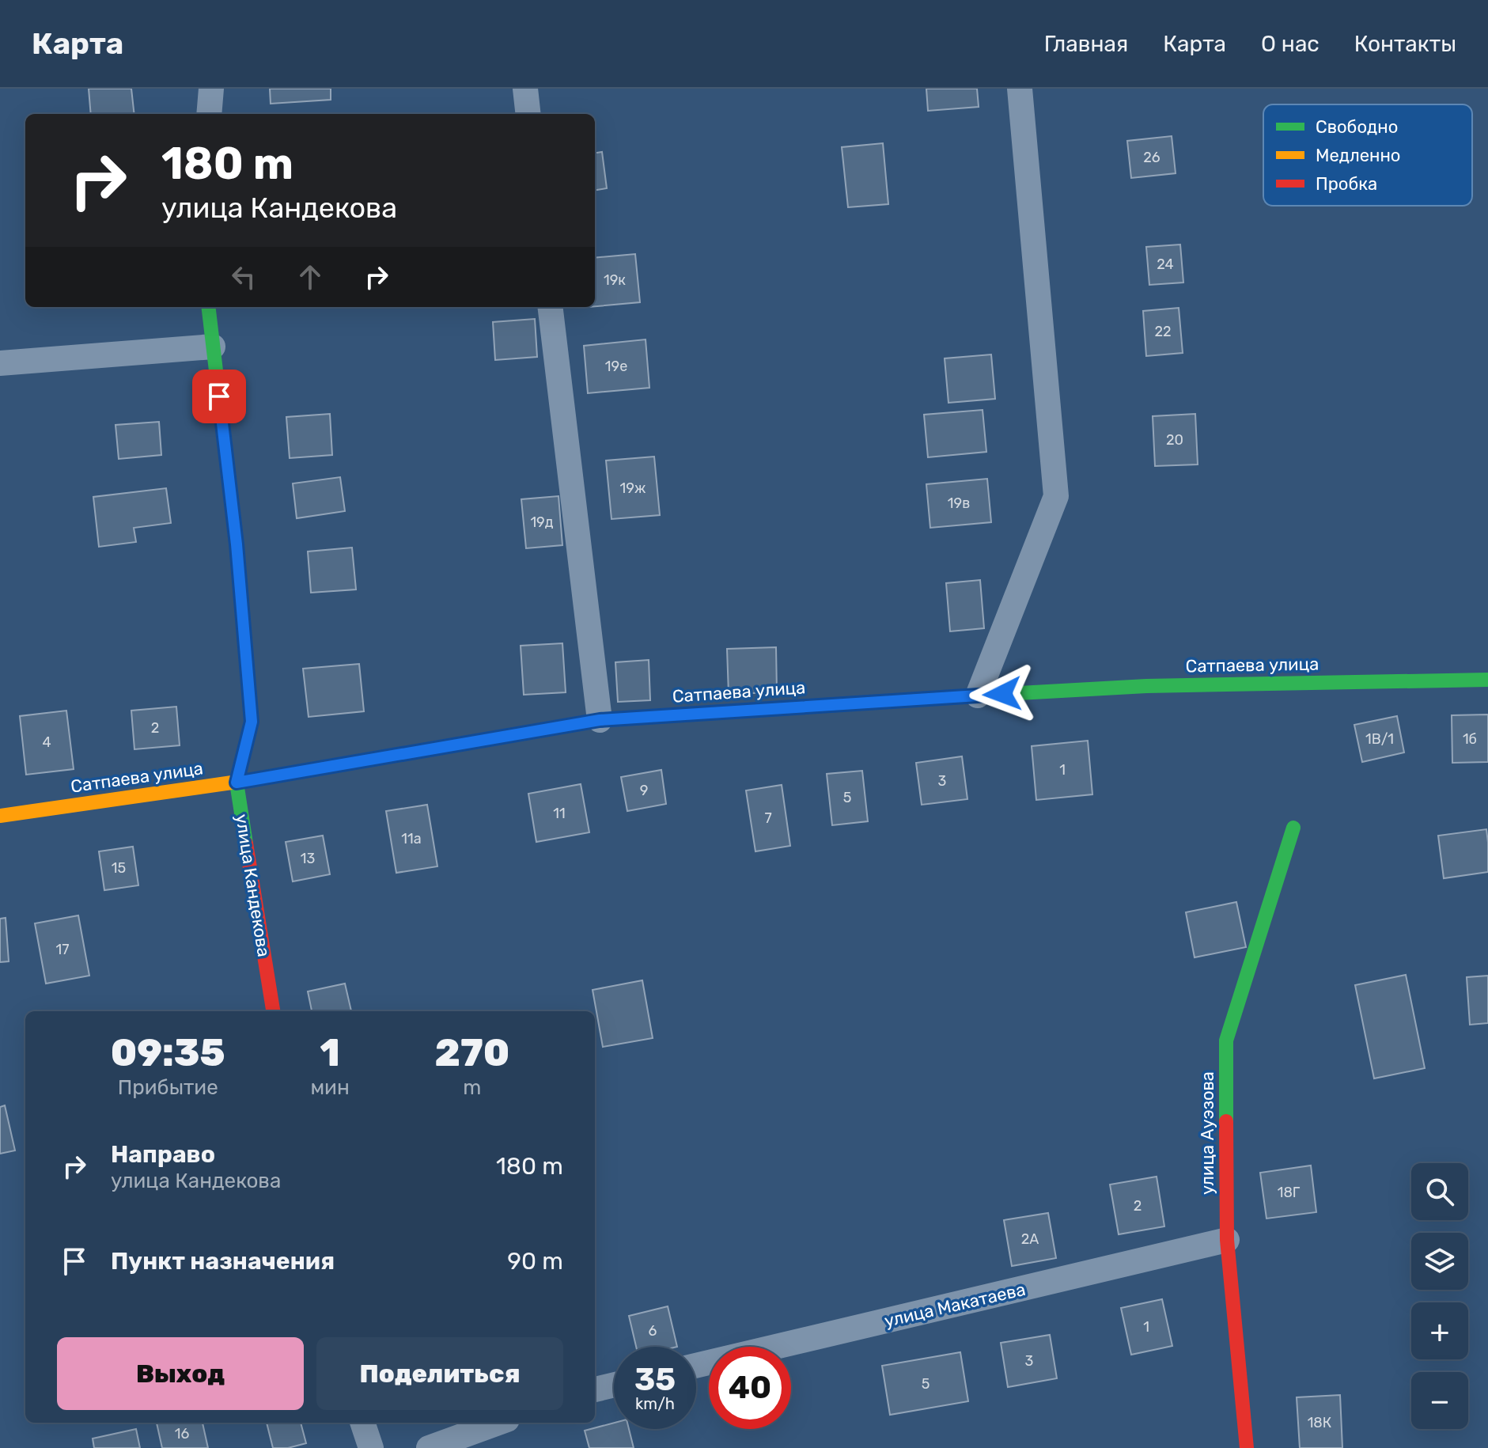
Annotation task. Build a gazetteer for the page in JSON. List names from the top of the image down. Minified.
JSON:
{"streets":{"street":["Сатпаева улица","улица Кандекова","улица Ауэзова","улица Макатаева"]},"crossings":[["Сатпаева улица","улица Кандекова"],["улица Ауэзова","улица Макатаева"]],"house_numbers":["26","24","19к","22","19е","20","19ж","19в","19д","2","1В/1","1б","4","1","3","9","5","11","7","11а","13","15","17","18Г","2","2А","1","6","3","5","18К","16"],"legend":["Свободно","Медленно","Пробка"],"page":{"header":"Карта","nav":["Главная","Карта","О нас","Контакты"],"turn":["180 m","улица Кандекова"],"eta":["09:35","Прибытие","1","мин","270","m"],"list":[{"name":"Направо","note":"улица Кандекова","value":"180 m"},{"name":"Пункт назначения","value":"90 m"}],"map_buttons":["+","−"],"buttons":["Выход","Поделиться"],"speed":"35 km/h","limit":"40"}}
